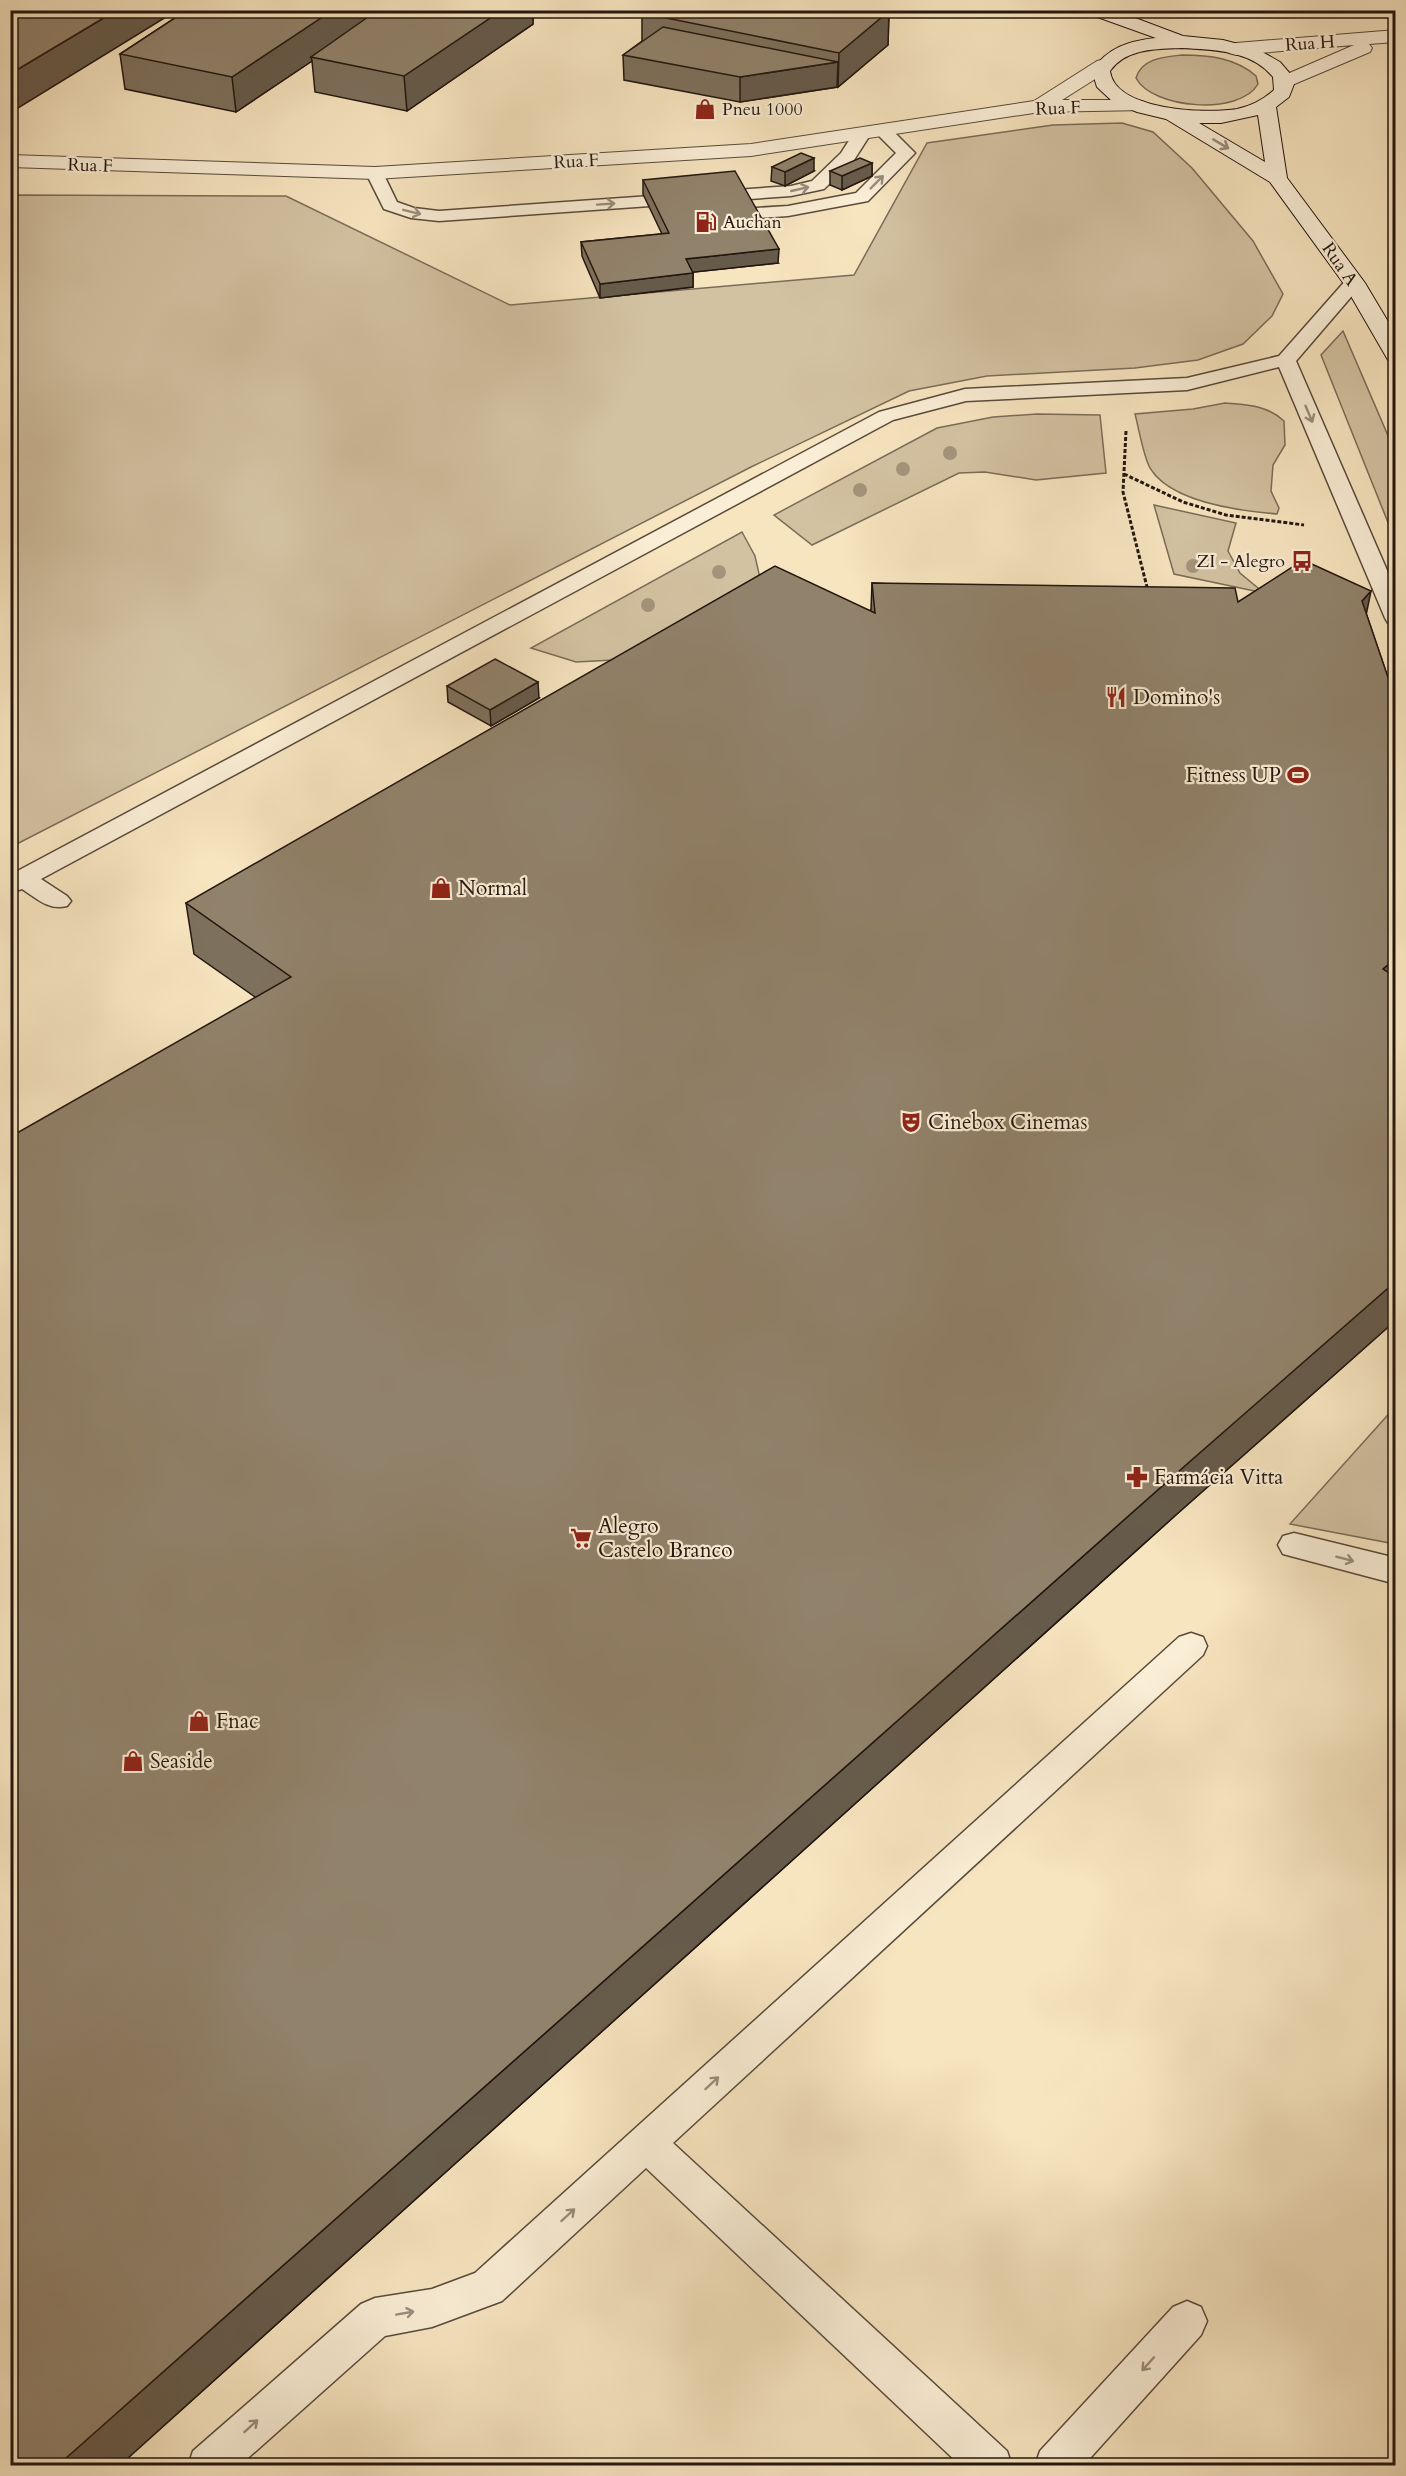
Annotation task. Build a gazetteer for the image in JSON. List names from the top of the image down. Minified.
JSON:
{"streets":{"street":["Rua H","Rua F","Rua A"]},"places":{"shop":["Pneu 1000","Normal","Fnac","Seaside"],"fuel station":["Auchan"],"bus stop":["ZI - Alegro"],"restaurant":["Domino's"],"sports":["Fitness UP"],"theatre":["Cinebox Cinemas"],"pharmacy":["Farmácia Vitta"],"supermarket":["Alegro Castelo Branco"]}}
